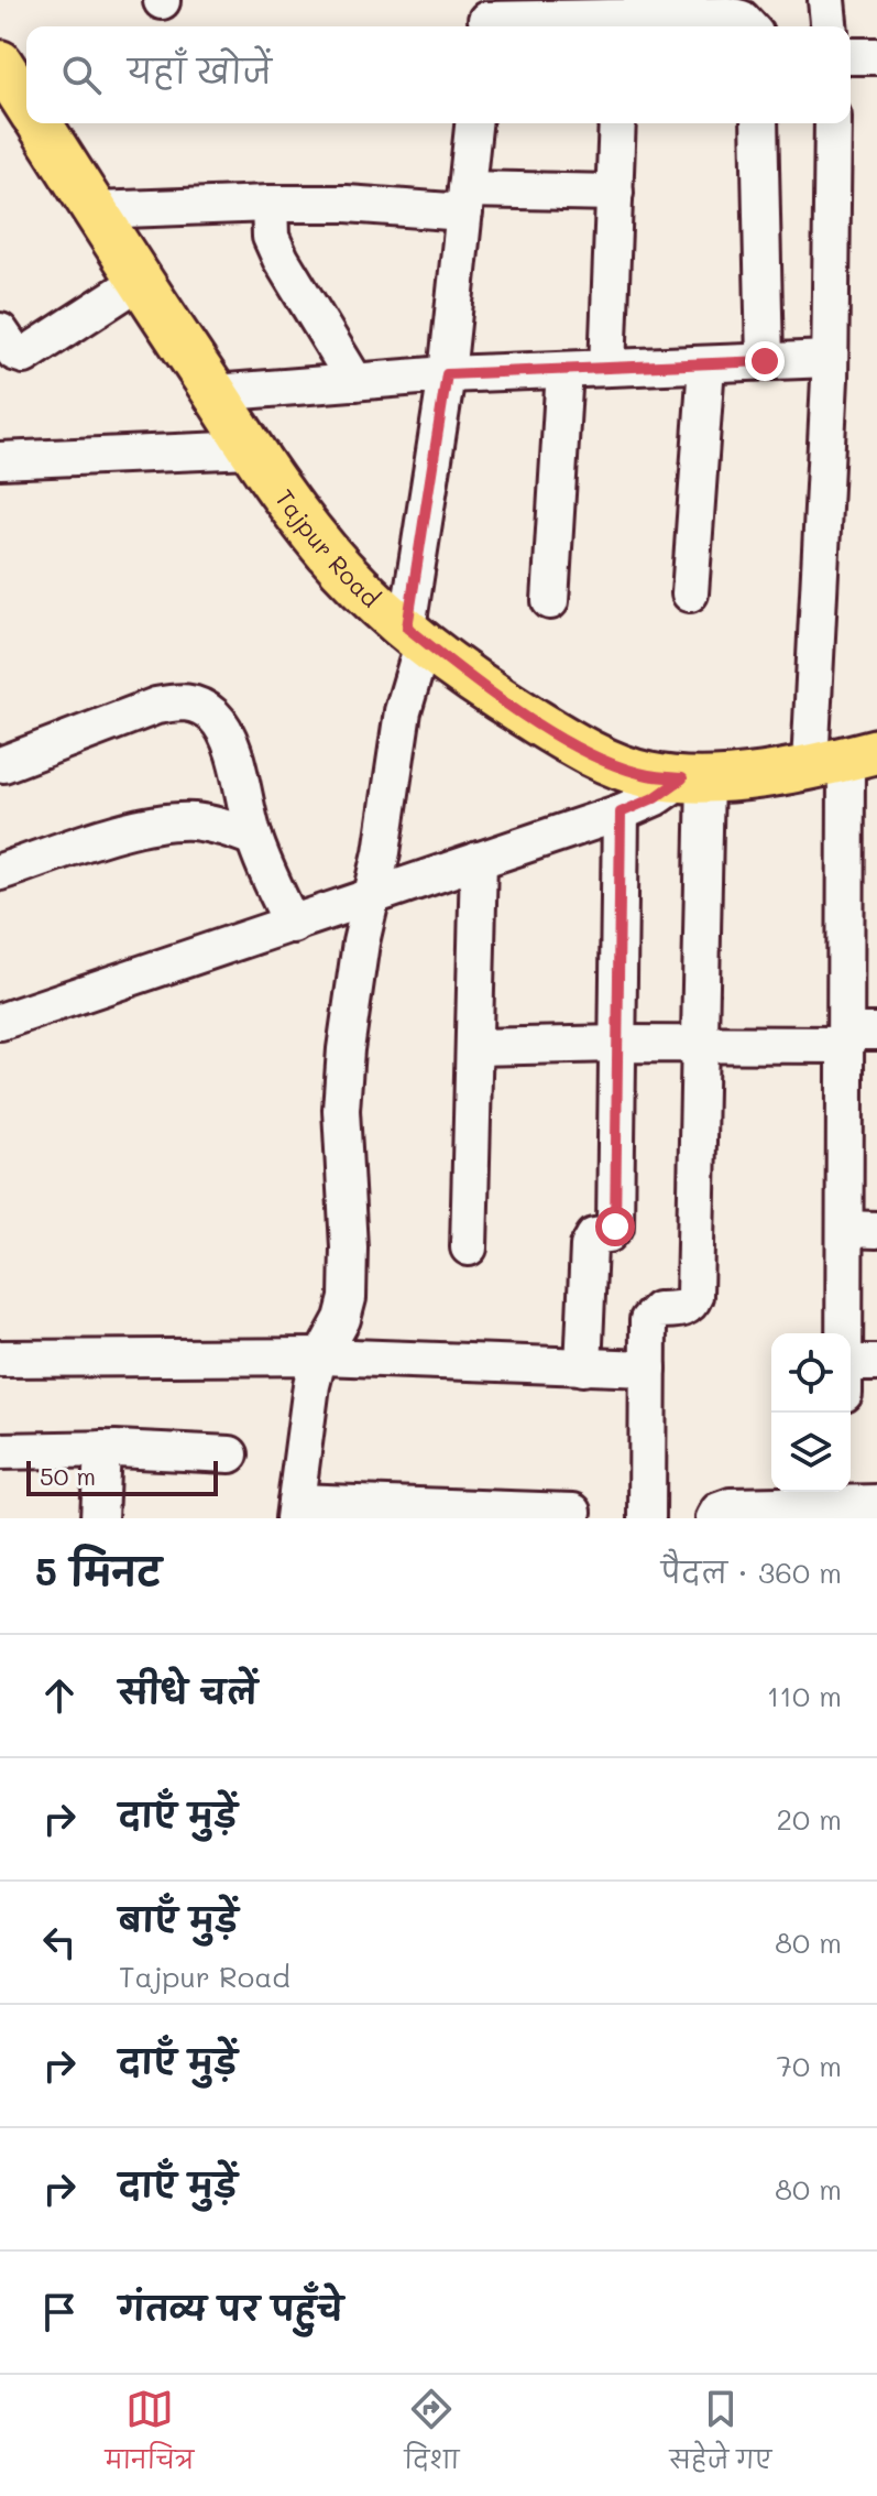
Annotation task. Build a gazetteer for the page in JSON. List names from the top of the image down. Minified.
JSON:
{"streets":{"main road":["Tajpur Road"]},"scale_bar":"50 m","page":{"search":"यहाँ खोजें","scale":"50 m","heading":["5 मिनट","पैदल · 360 m"],"list":[["सीधे चलें","110 m"],["दाएँ मुड़ें","20 m"],["बाएँ मुड़ें","Tajpur Road","80 m"],["दाएँ मुड़ें","70 m"],["दाएँ मुड़ें","80 m"],"गंतव्य पर पहुँचे"],"nav":["मानचित्र","दिशा","सहेजे गए"]}}
